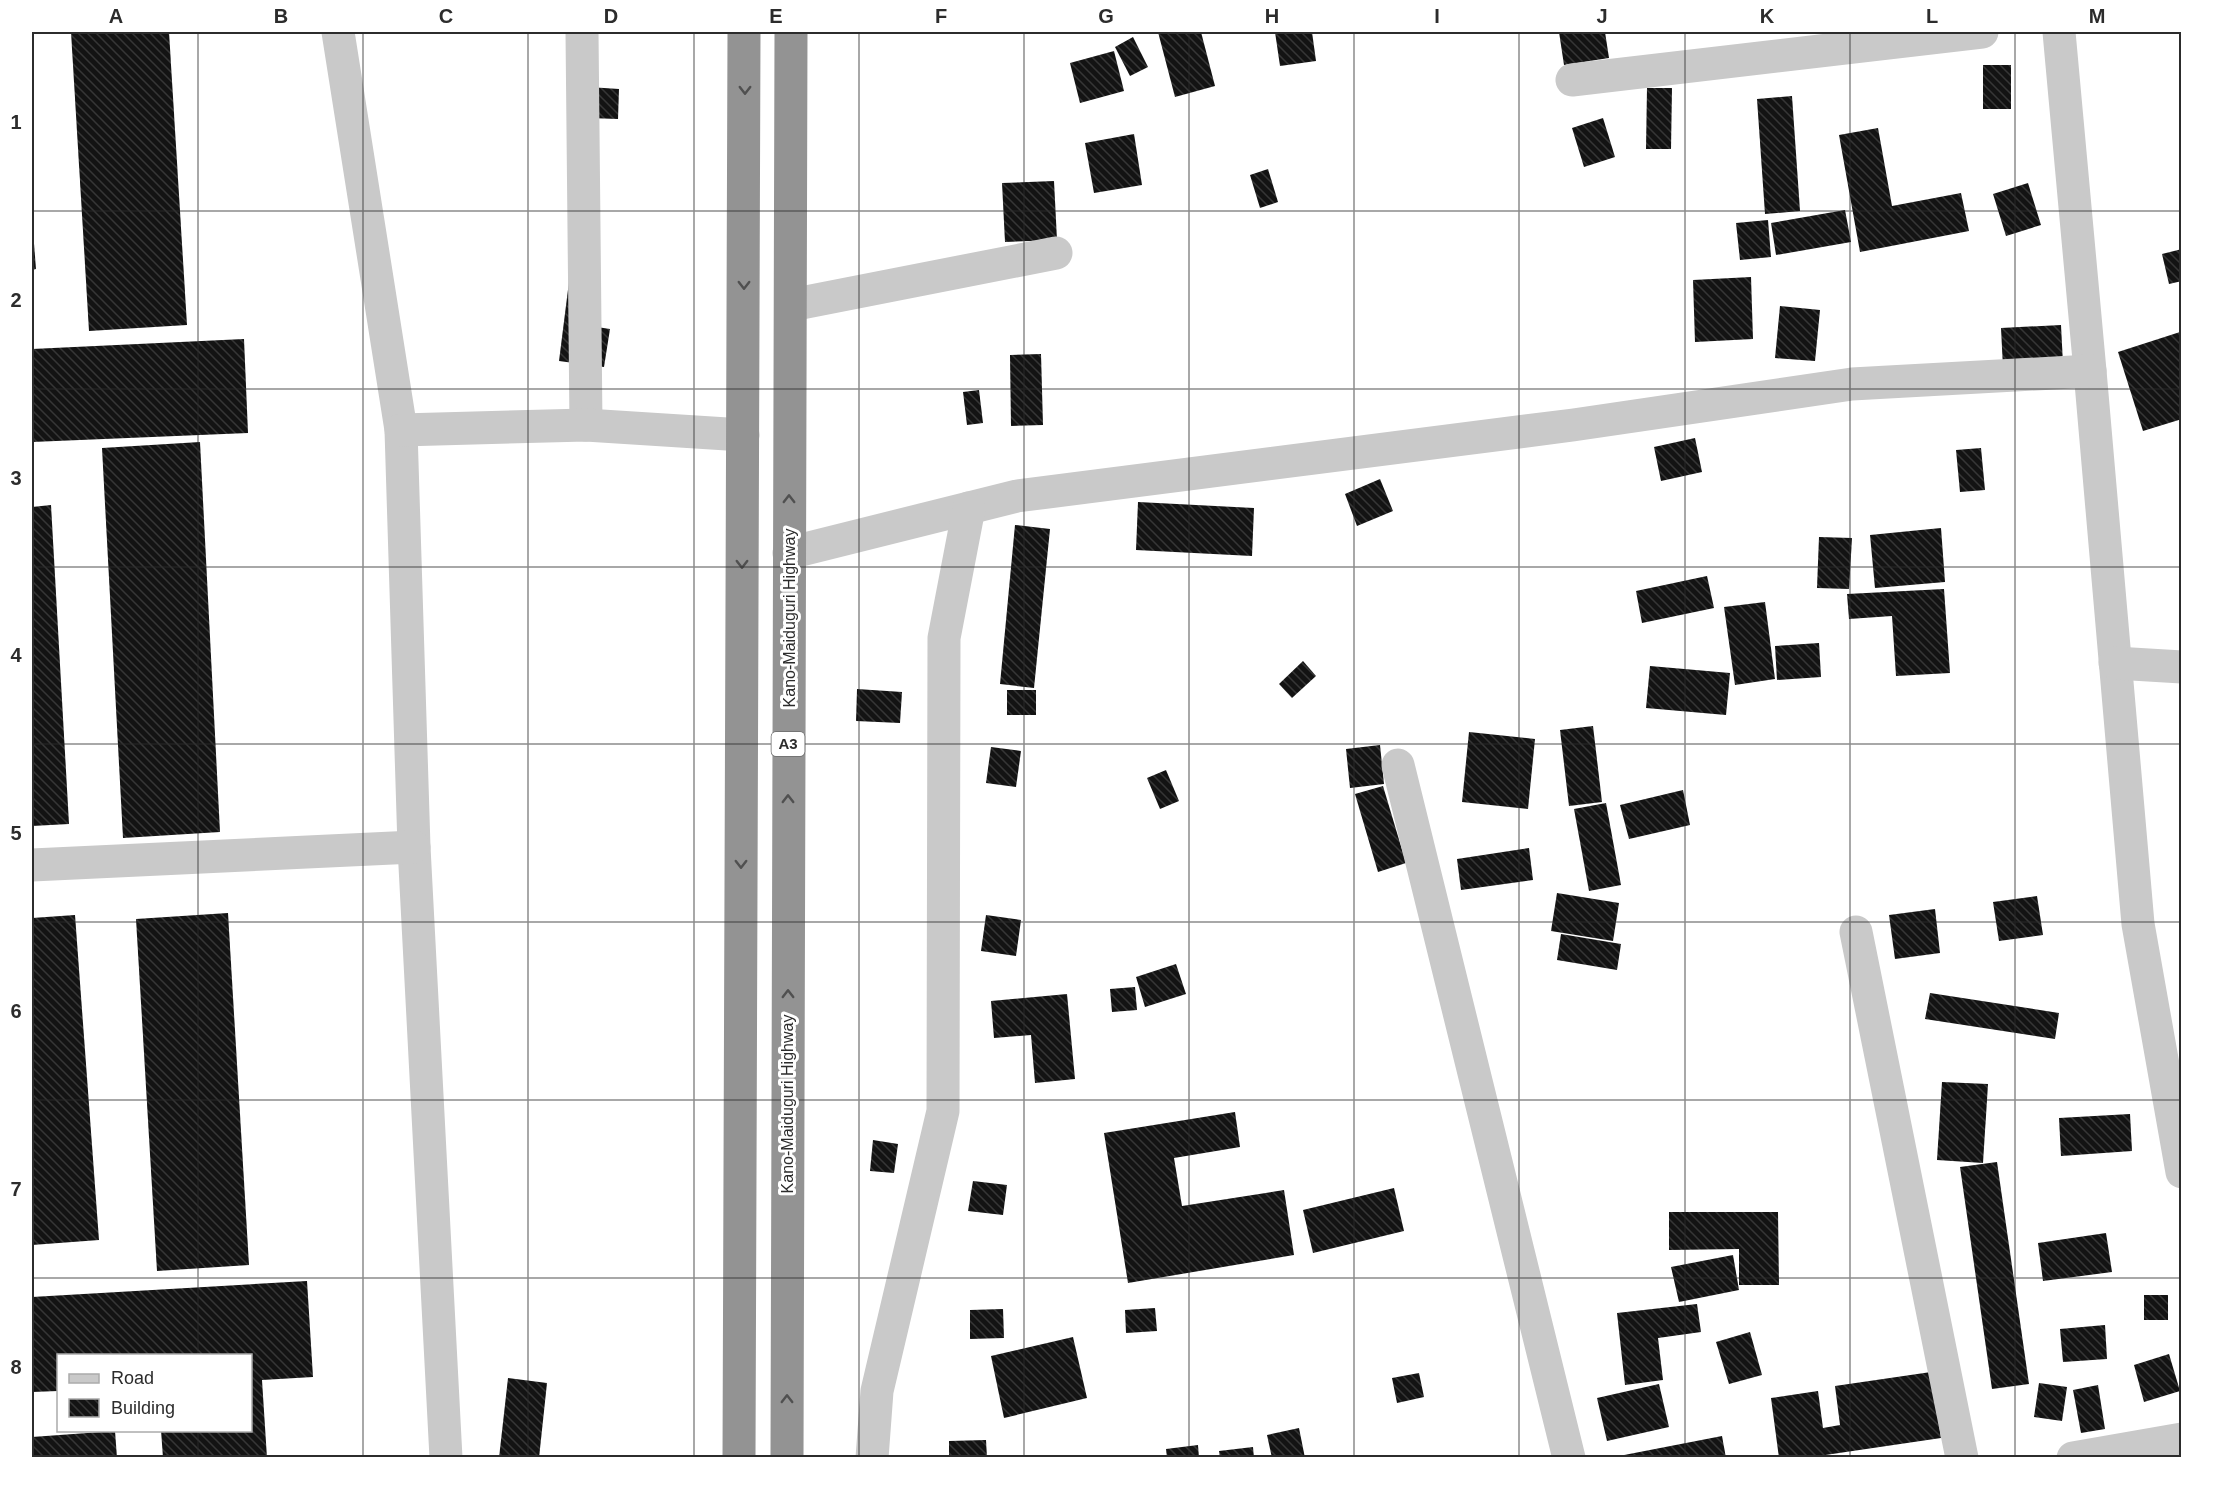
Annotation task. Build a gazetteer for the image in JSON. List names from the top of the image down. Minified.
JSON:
{"streets":{"highway":["Kano-Maiduguri Highway","A3"]},"legend":["Road","Building"],"grid":{"columns":["A","B","C","D","E","F","G","H","I","J","K","L","M"],"rows":["1","2","3","4","5","6","7","8"]}}
